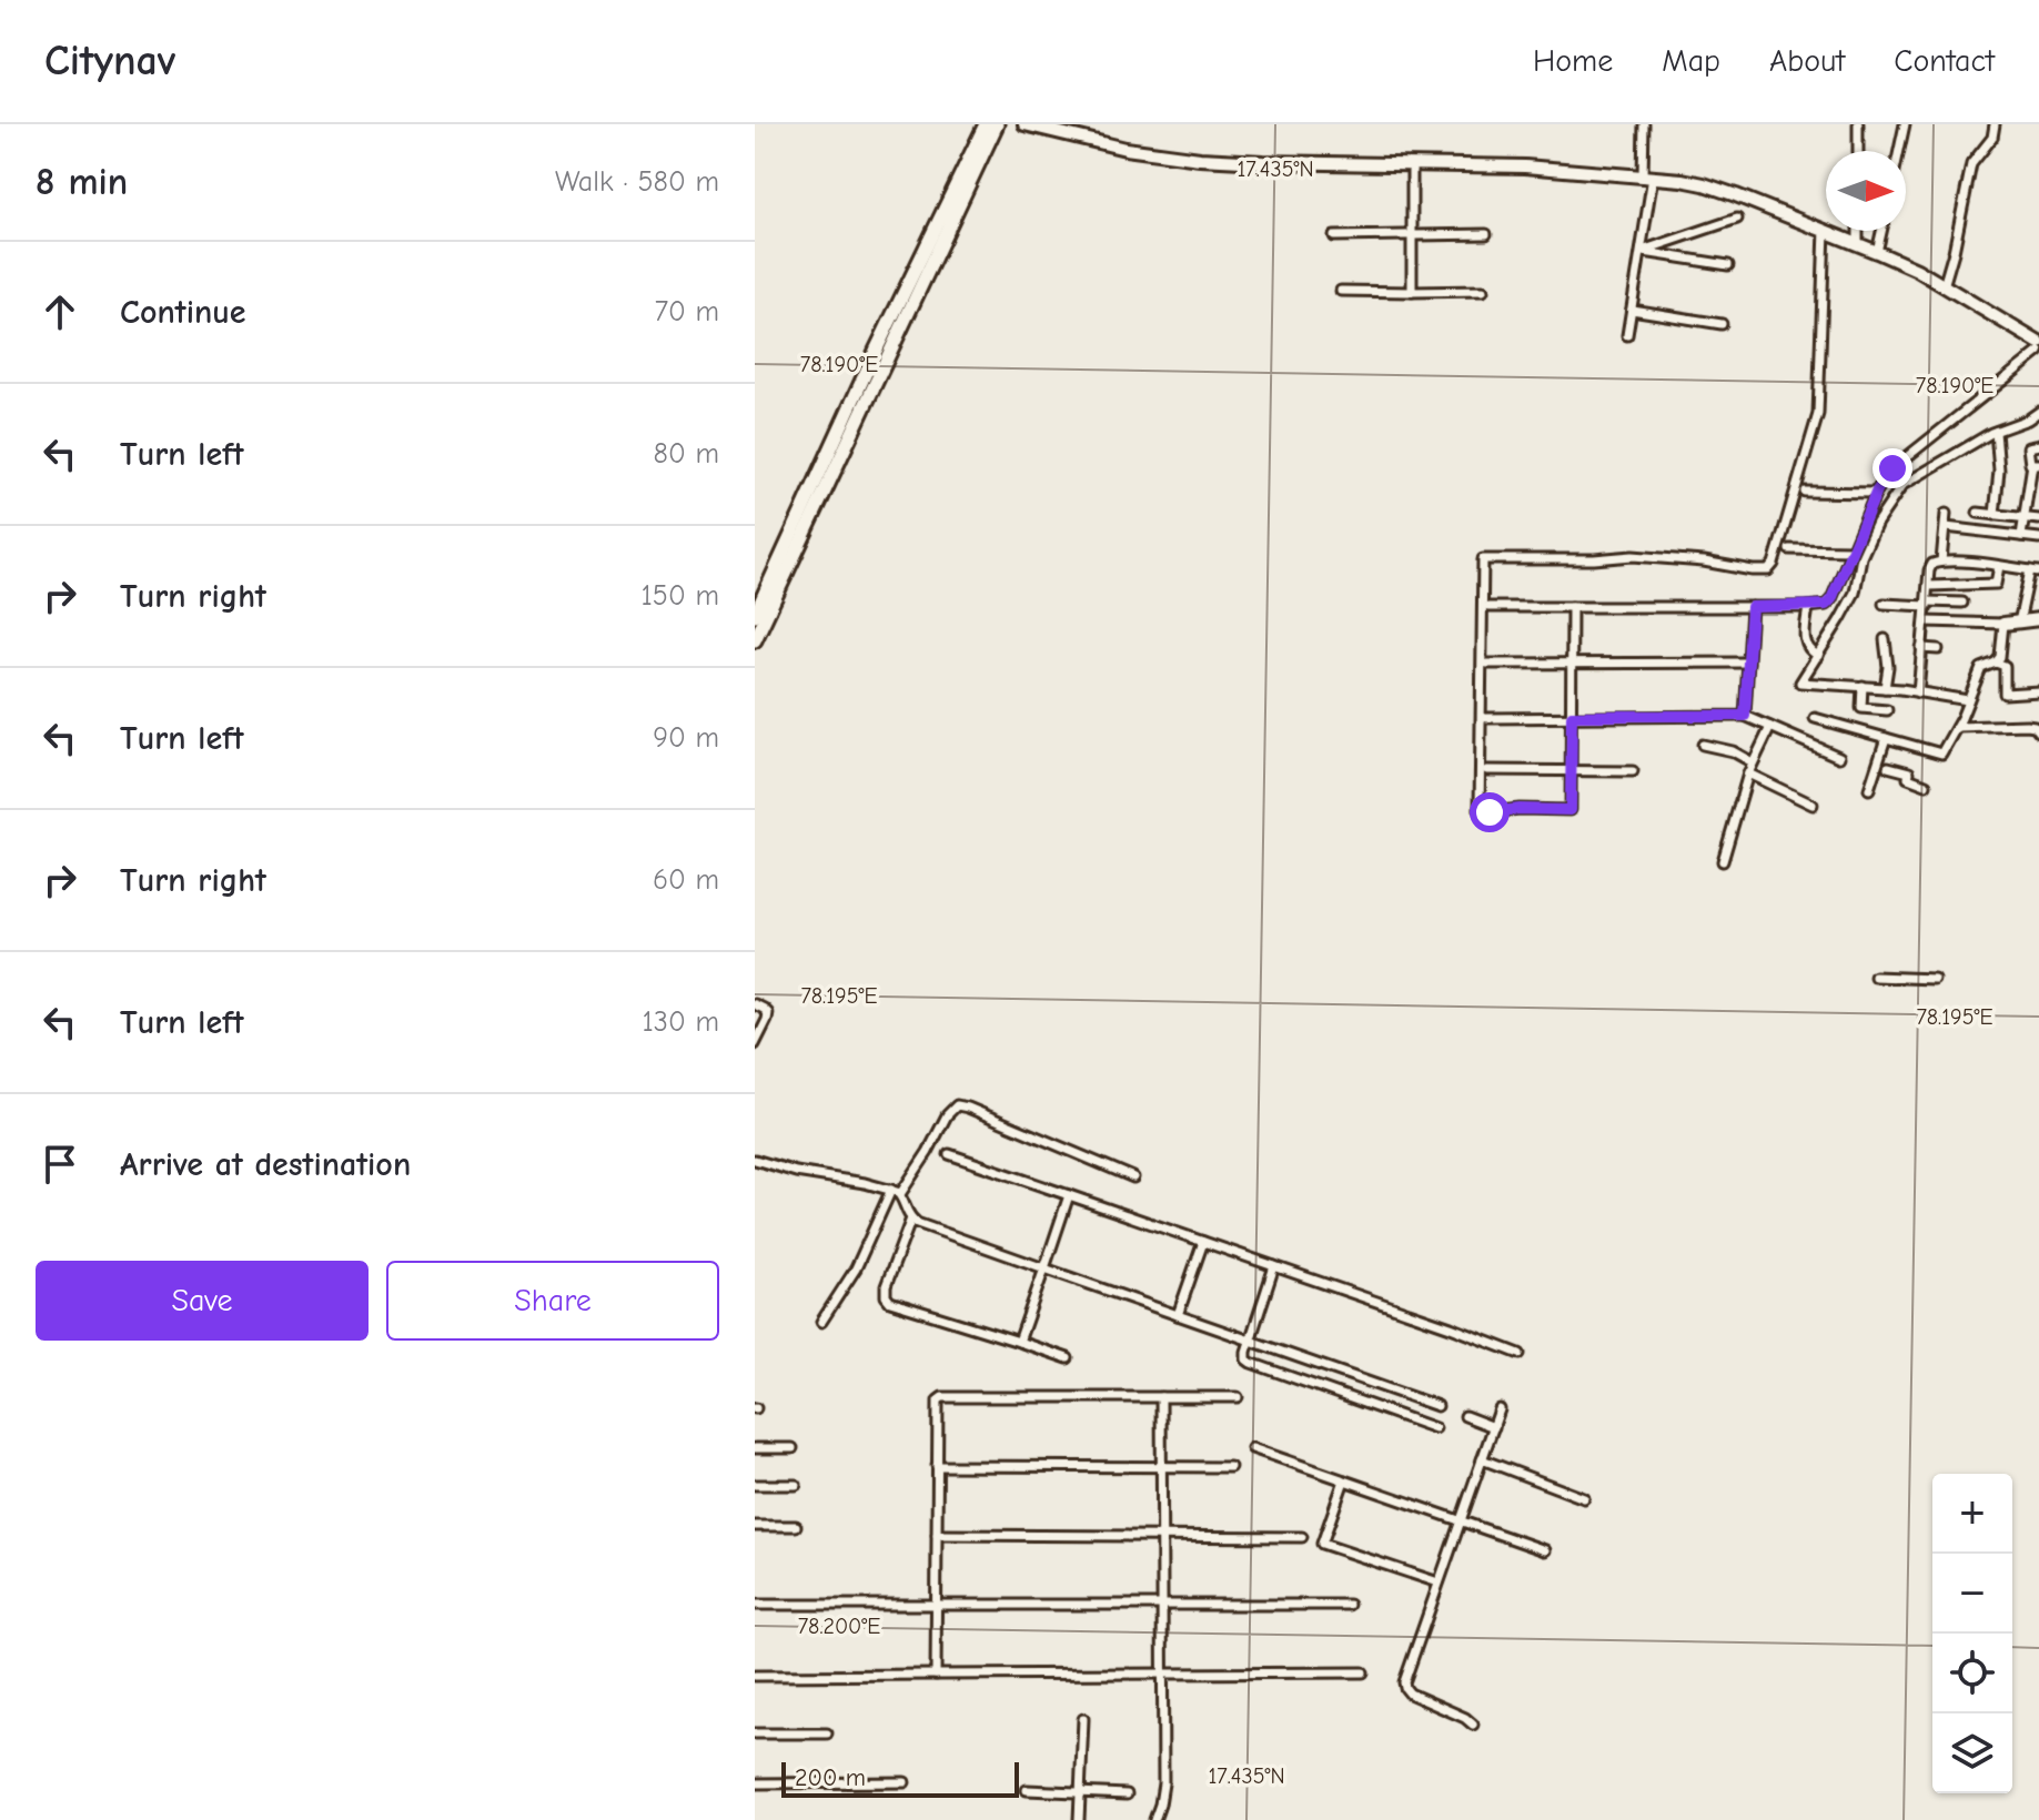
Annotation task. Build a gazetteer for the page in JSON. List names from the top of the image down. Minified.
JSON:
{"scale_bar":"200 m","north":"right","page":{"header":"Citynav","nav":["Home","Map","About","Contact"],"heading":["8 min","Walk · 580 m"],"list":[["Continue","70 m"],["Turn left","80 m"],["Turn right","150 m"],["Turn left","90 m"],["Turn right","60 m"],["Turn left","130 m"],"Arrive at destination"],"buttons":["Save","Share"],"map_buttons":["+","−"],"scale":"200 m"},"coordinates":["17.435°N","78.190°E","78.195°E","78.200°E"]}
